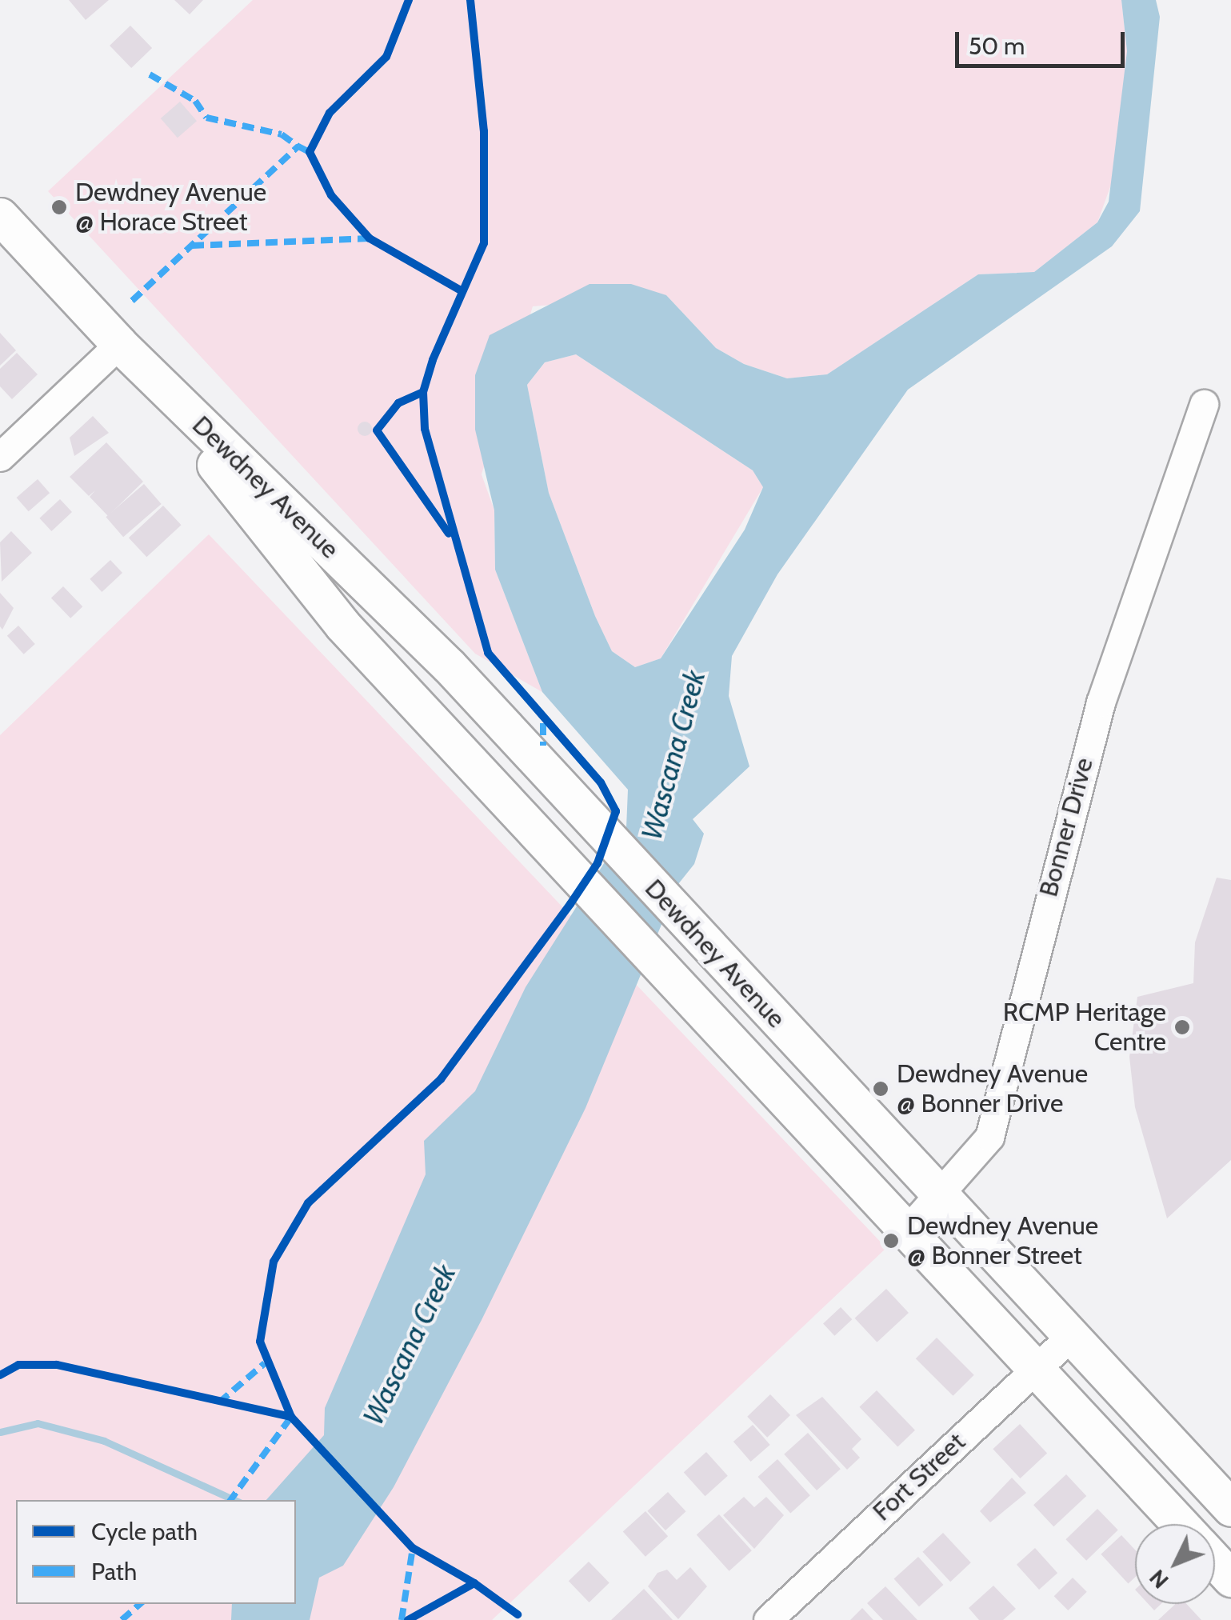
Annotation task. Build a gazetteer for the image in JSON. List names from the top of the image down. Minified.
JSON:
{"streets":{"main road":["Dewdney Avenue"],"street":["Bonner Drive","Fort Street"]},"crossings":[["Dewdney Avenue","Bonner Drive"],["Dewdney Avenue","Fort Street"]],"water":["Wascana Creek"],"places":["Dewdney Avenue @ Horace Street","RCMP Heritage Centre","Dewdney Avenue @ Bonner Drive","Dewdney Avenue @ Bonner Street"],"legend":["Cycle path","Path"],"scale_bar":"50 m","north":"bottom left"}
